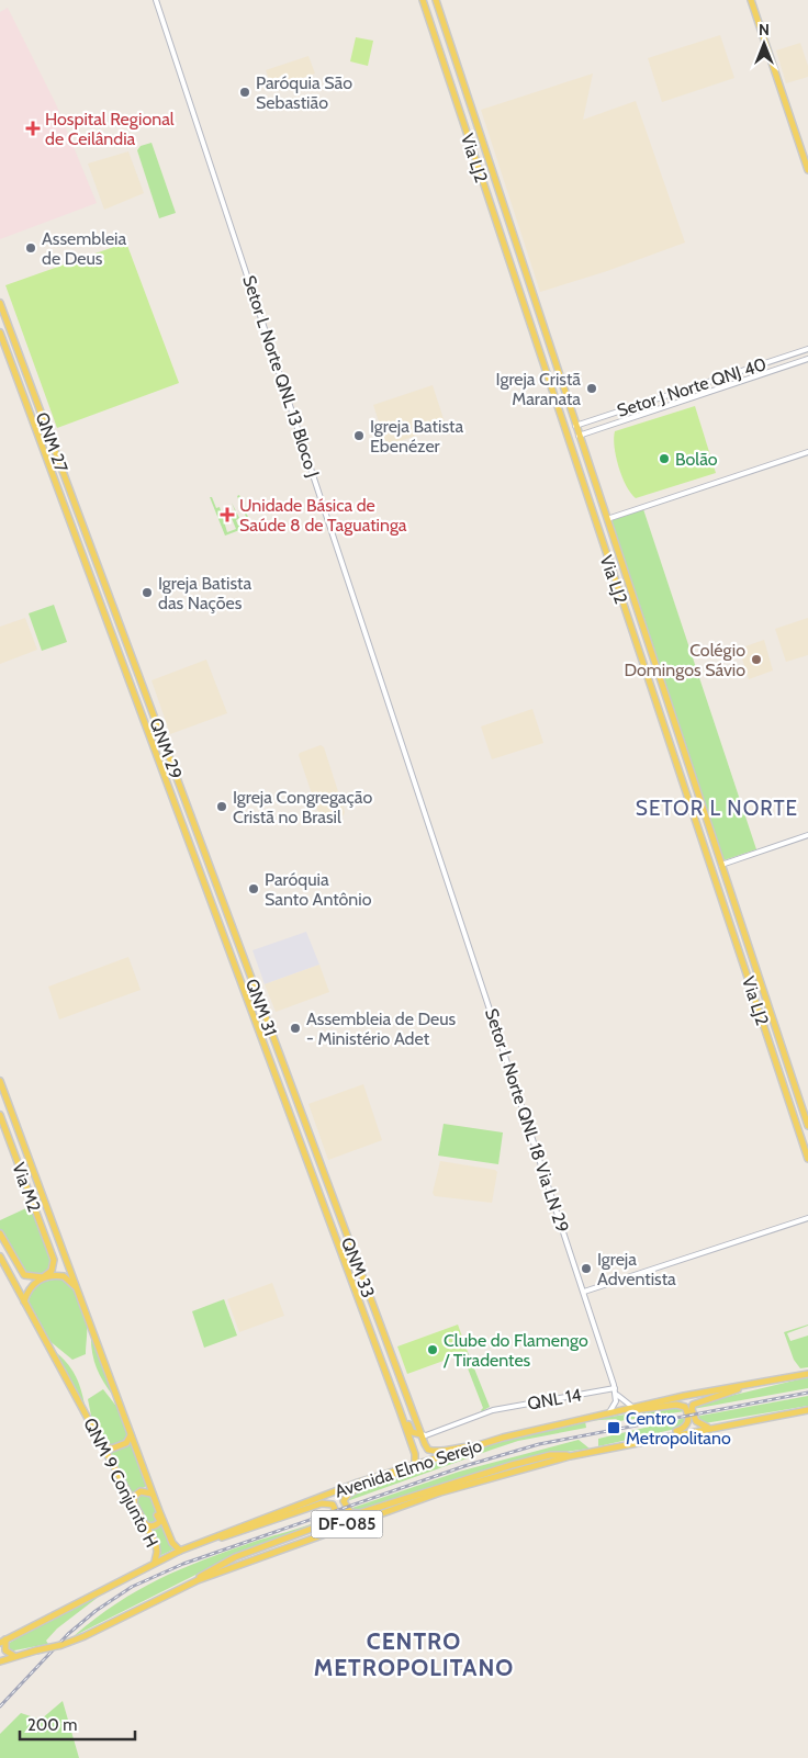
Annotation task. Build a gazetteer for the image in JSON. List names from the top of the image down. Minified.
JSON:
{"streets":{"main road":["Via LJ2","QNM 27","QNM 29","QNM 31","Via M2","QNM 33","Avenida Elmo Serejo","QNM 9 Conjunto H","DF-085"],"street":["Setor L Norte QNL 13 Bloco J","Setor J Norte QNJ 40","Setor L Norte QNL 18 Via LN 29","QNL 14"]},"crossings":[["Via LJ2","Setor J Norte QNJ 40"],["Setor L Norte QNL 13 Bloco J","Setor L Norte QNL 18 Via LN 29"],["QNM 27","QNM 29"],["QNM 29","QNM 31"],["QNM 31","QNM 33"],["Setor L Norte QNL 18 Via LN 29","QNL 14"],["QNM 33","QNL 14"],["QNM 33","Avenida Elmo Serejo"],["Avenida Elmo Serejo","QNM 9 Conjunto H"]],"districts":["SETOR L NORTE","CENTRO METROPOLITANO"],"places":{"other":["Paróquia São Sebastião","Assembleia de Deus","Igreja Cristã Maranata","Igreja Batista Ebenézer","Bolão","Igreja Batista das Nações","Colégio Domingos Sávio","Igreja Congregação Cristã no Brasil","Paróquia Santo Antônio","Assembleia de Deus - Ministério Adet","Igreja Adventista","Clube do Flamengo / Tiradentes"],"health":["Hospital Regional de Ceilândia","Unidade Básica de Saúde 8 de Taguatinga"],"transit":["Centro Metropolitano"]},"scale_bar":"200 m","north":"top"}
